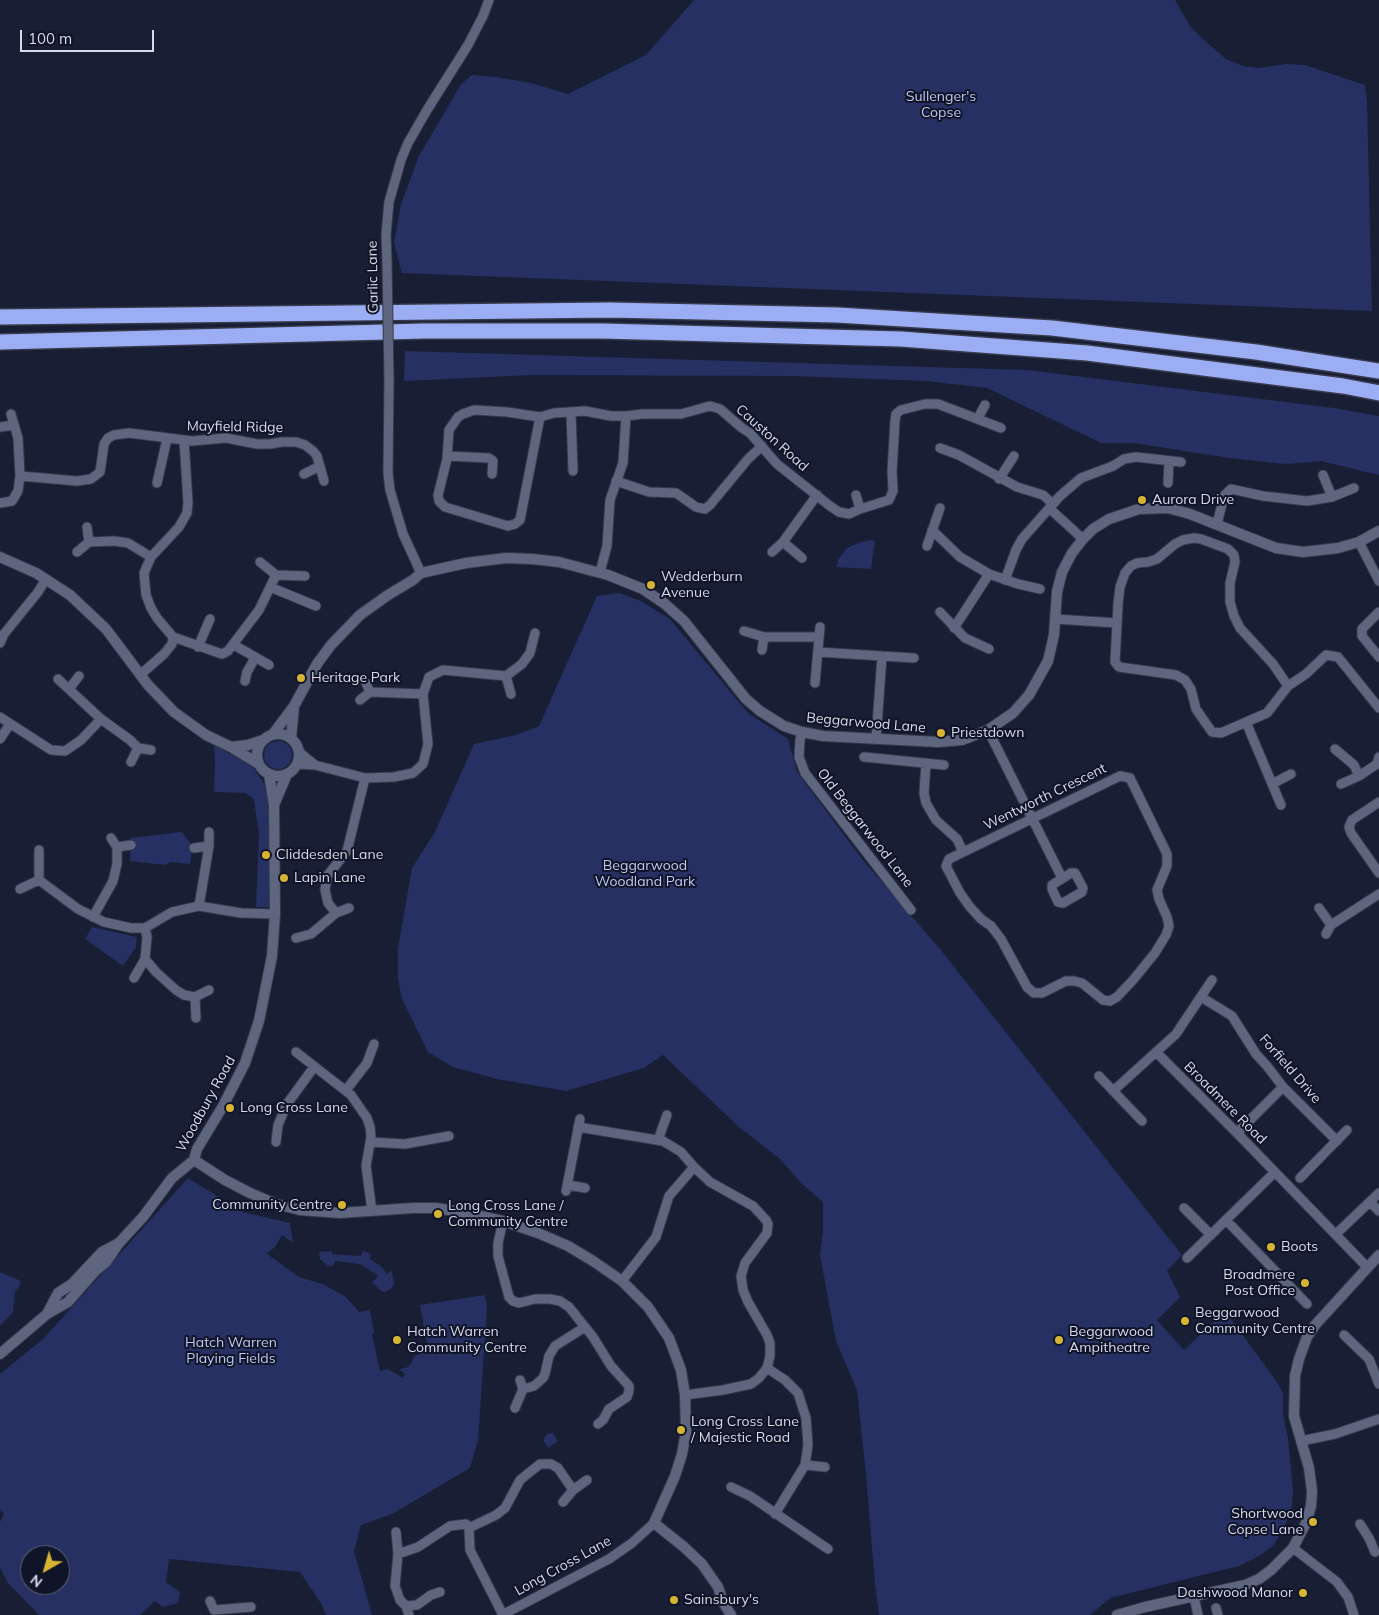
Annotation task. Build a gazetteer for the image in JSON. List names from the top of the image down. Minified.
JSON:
{"streets":{"street":["Garlic Lane","Mayfield Ridge","Causton Road","Beggarwood Lane","Wentworth Crescent","Old Beggarwood Lane","Forfield Drive","Broadmere Road","Woodbury Road","Long Cross Lane"]},"crossings":[["Garlic Lane","Beggarwood Lane"],["Beggarwood Lane","Old Beggarwood Lane"],["Beggarwood Lane","Woodbury Road"],["Woodbury Road","Long Cross Lane"]],"parks":["Sullenger's Copse","Beggarwood Woodland Park","Hatch Warren Playing Fields"],"places":["Aurora Drive","Wedderburn Avenue","Heritage Park","Priestdown","Cliddesden Lane","Lapin Lane","Long Cross Lane","Community Centre","Long Cross Lane / Community Centre","Boots","Broadmere Post Office","Beggarwood Community Centre","Hatch Warren Community Centre","Beggarwood Ampitheatre","Long Cross Lane / Majestic Road","Shortwood Copse Lane","Dashwood Manor","Sainsbury's"],"scale_bar":"100 m","north":"bottom left"}
